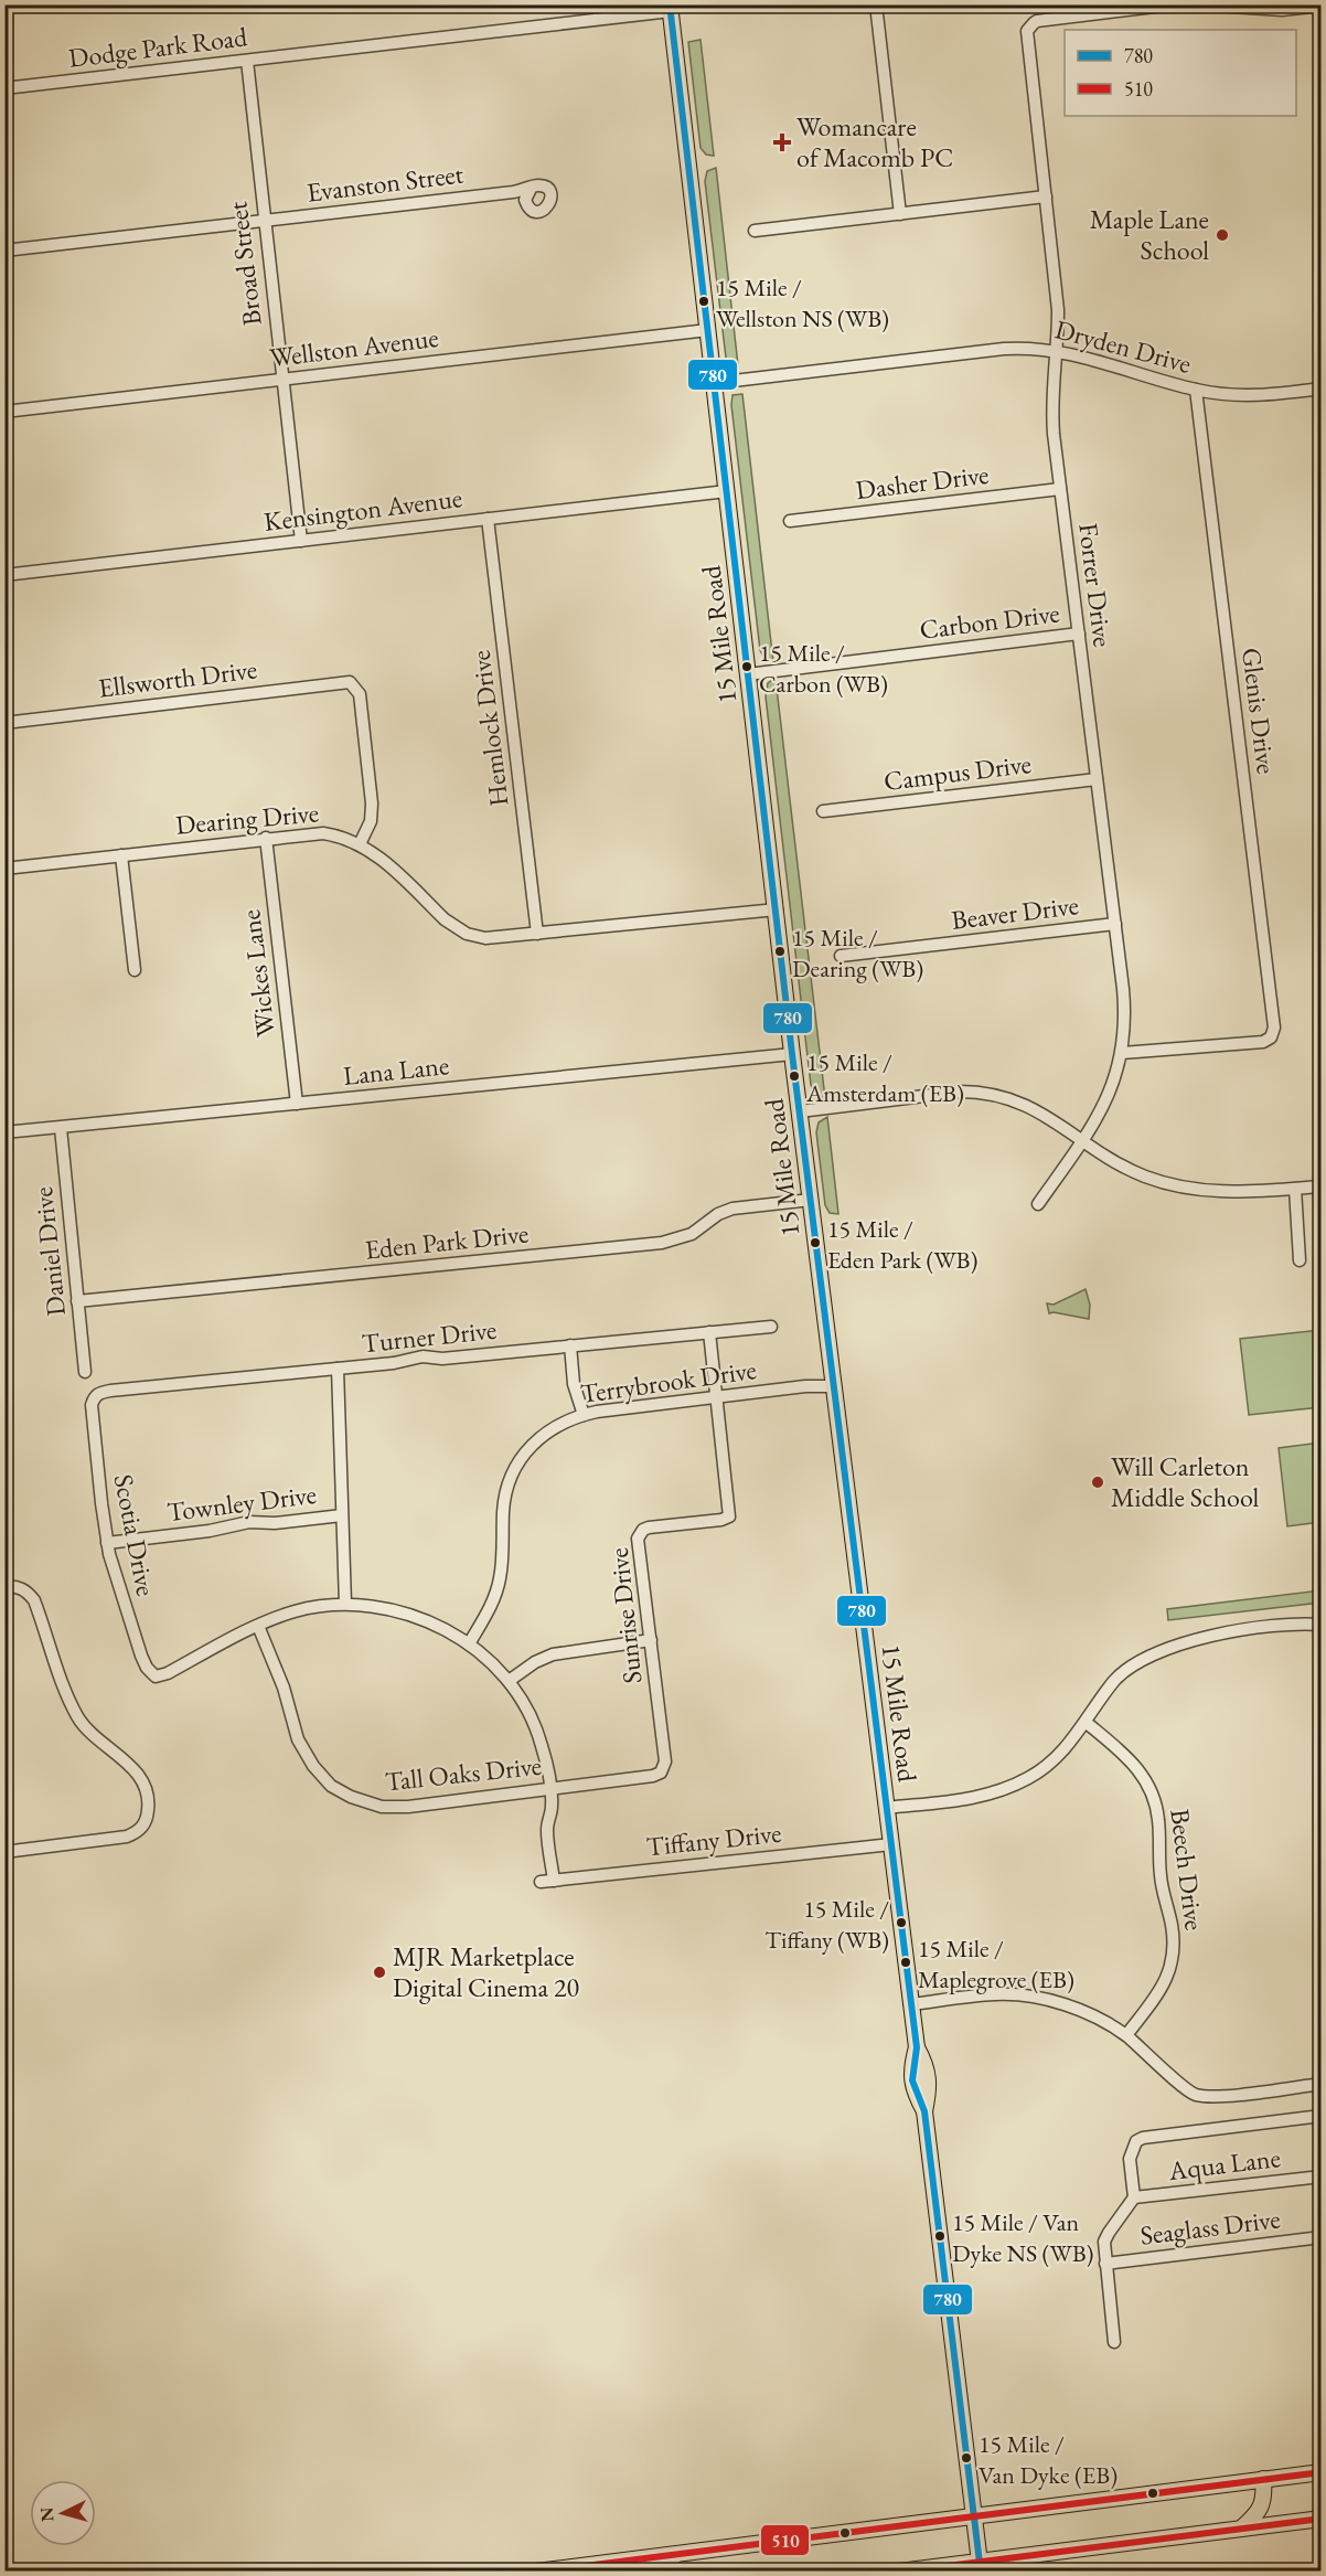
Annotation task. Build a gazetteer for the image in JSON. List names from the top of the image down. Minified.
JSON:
{"streets":{"main road":["15 Mile Road"],"street":["Dodge Park Road","Evanston Street","Broad Street","Dryden Drive","Wellston Avenue","Dasher Drive","Kensington Avenue","Forrer Drive","Carbon Drive","Ellsworth Drive","Glenis Drive","Hemlock Drive","Campus Drive","Dearing Drive","Beaver Drive","Wickes Lane","Lana Lane","Eden Park Drive","Daniel Drive","Turner Drive","Terrybrook Drive","Townley Drive","Scotia Drive","Sunrise Drive","Tall Oaks Drive","Tiffany Drive","Beech Drive","Aqua Lane","Seaglass Drive"]},"crossings":[["Dodge Park Road","Broad Street"],["Dodge Park Road","15 Mile Road"],["Evanston Street","Broad Street"],["Broad Street","Wellston Avenue"],["Broad Street","Kensington Avenue"],["Dryden Drive","Forrer Drive"],["Dryden Drive","15 Mile Road"],["Dryden Drive","Glenis Drive"],["Wellston Avenue","15 Mile Road"],["Dasher Drive","Forrer Drive"],["Kensington Avenue","15 Mile Road"],["Kensington Avenue","Hemlock Drive"],["Forrer Drive","Carbon Drive"],["Forrer Drive","Glenis Drive"],["Forrer Drive","Campus Drive"],["Forrer Drive","Beaver Drive"],["Carbon Drive","15 Mile Road"],["15 Mile Road","Dearing Drive"],["15 Mile Road","Lana Lane"],["15 Mile Road","Eden Park Drive"],["15 Mile Road","Terrybrook Drive"],["15 Mile Road","Tiffany Drive"],["Ellsworth Drive","Dearing Drive"],["Hemlock Drive","Dearing Drive"],["Dearing Drive","Wickes Lane"],["Wickes Lane","Lana Lane"],["Lana Lane","Daniel Drive"],["Eden Park Drive","Daniel Drive"],["Turner Drive","Scotia Drive"],["Turner Drive","Sunrise Drive"],["Terrybrook Drive","Sunrise Drive"],["Townley Drive","Scotia Drive"],["Scotia Drive","Tall Oaks Drive"],["Sunrise Drive","Tall Oaks Drive"],["Tall Oaks Drive","Tiffany Drive"]],"places":{"health":["Womancare of Macomb PC"],"other":["Maple Lane School","15 Mile / Wellston NS (WB)","15 Mile / Carbon (WB)","15 Mile / Dearing (WB)","15 Mile / Amsterdam (EB)","15 Mile / Eden Park (WB)","Will Carleton Middle School","15 Mile / Tiffany (WB)","15 Mile / Maplegrove (EB)","MJR Marketplace Digital Cinema 20","15 Mile / Van Dyke NS (WB)","15 Mile / Van Dyke (EB)"]},"lines":["transit line 780","transit line 510"],"legend":["780","510"],"north":"left"}
